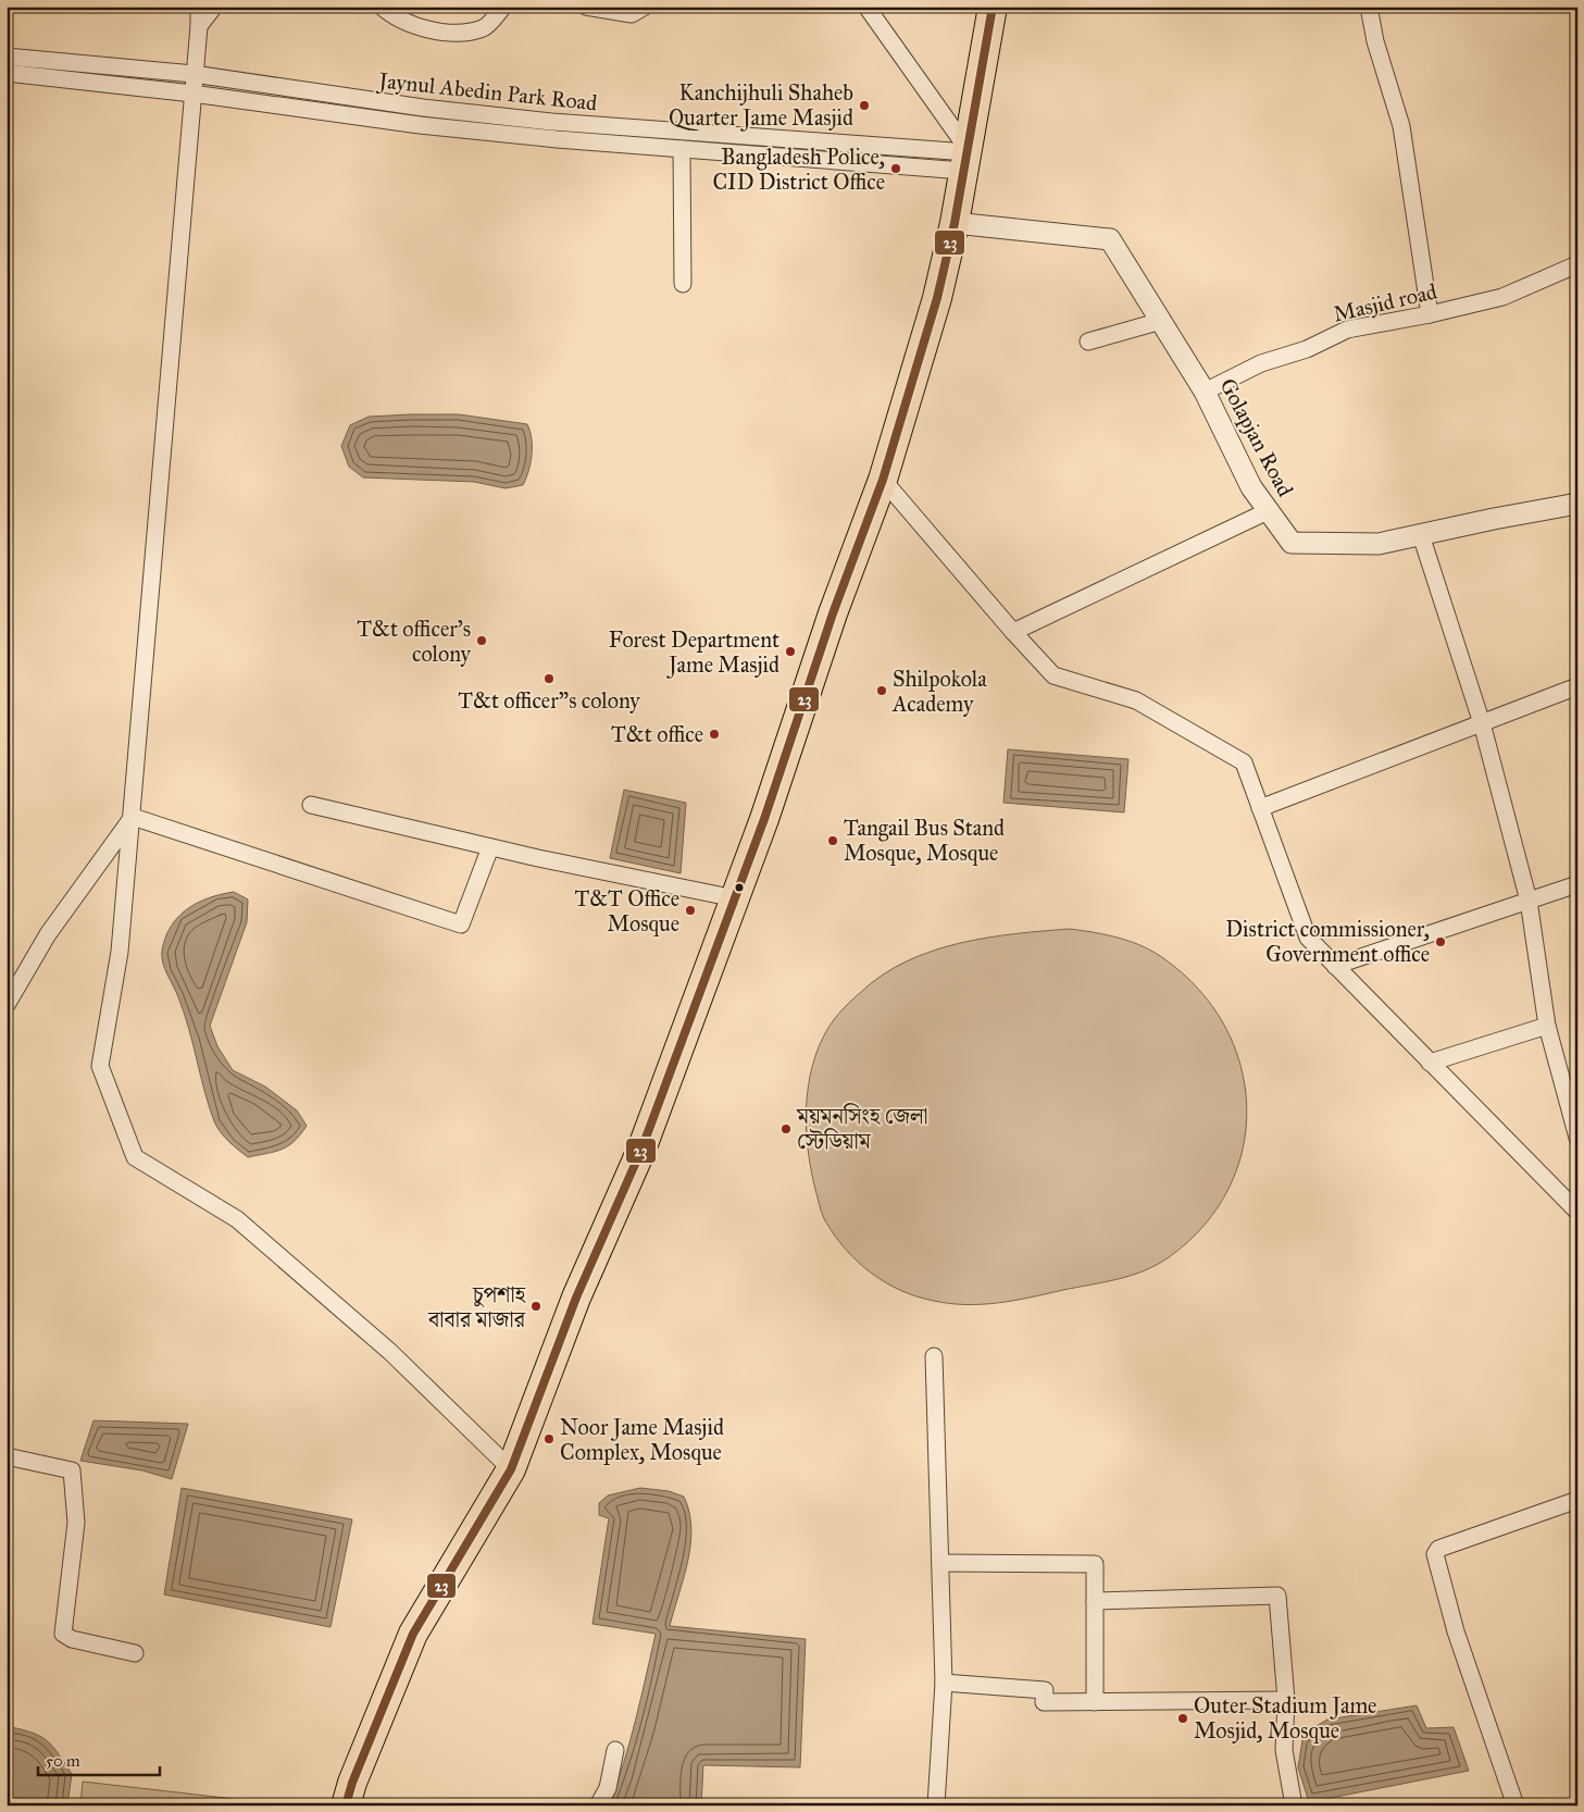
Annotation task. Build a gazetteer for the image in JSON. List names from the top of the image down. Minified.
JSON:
{"streets":{"street":["Jaynul Abedin Park Road","Masjid road","Golapjan Road"]},"crossings":[["Masjid road","Golapjan Road"]],"places":["Kanchijhuli Shaheb Quarter Jame Masjid","Bangladesh Police, CID District Office","T&t officer's colony","Forest Department Jame Masjid","T&t officer\"s colony","Shilpokola Academy","T&t office","Tangail Bus Stand Mosque, Mosque","T&T Office Mosque","District commissioner, Government office","ময়মনসিংহ জেলা স্টেডিয়াম","চুপশাহ বাবার মাজার","Noor Jame Masjid Complex, Mosque","Outer Stadium Jame Mosjid, Mosque"],"lines":["transit line 23"],"scale_bar":"50 m"}
